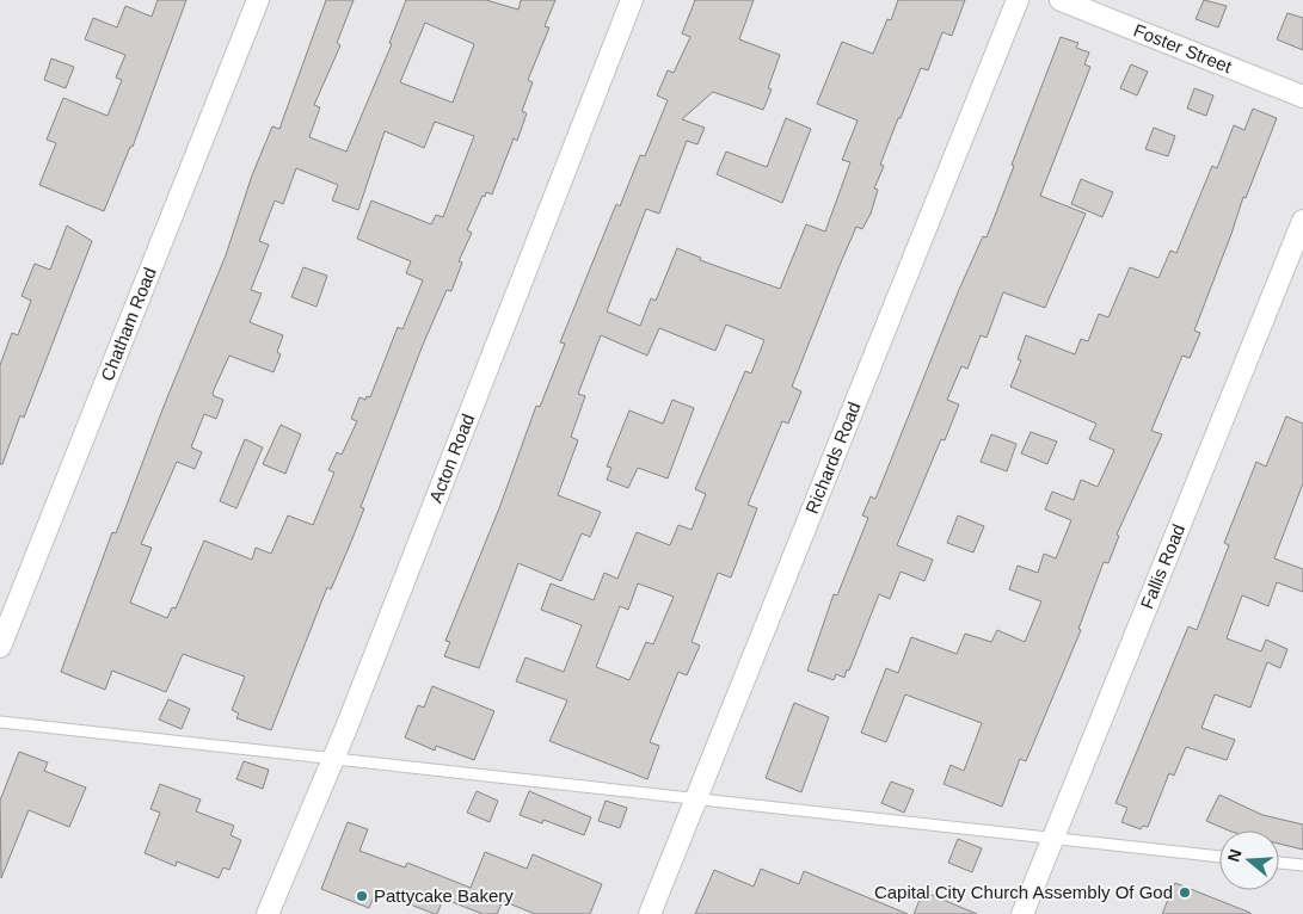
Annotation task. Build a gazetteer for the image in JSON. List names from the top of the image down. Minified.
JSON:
{"streets":{"street":["Foster Street","Chatham Road","Richards Road","Acton Road","Fallis Road"]},"places":["Capital City Church Assembly Of God","Pattycake Bakery"],"north":"left"}
